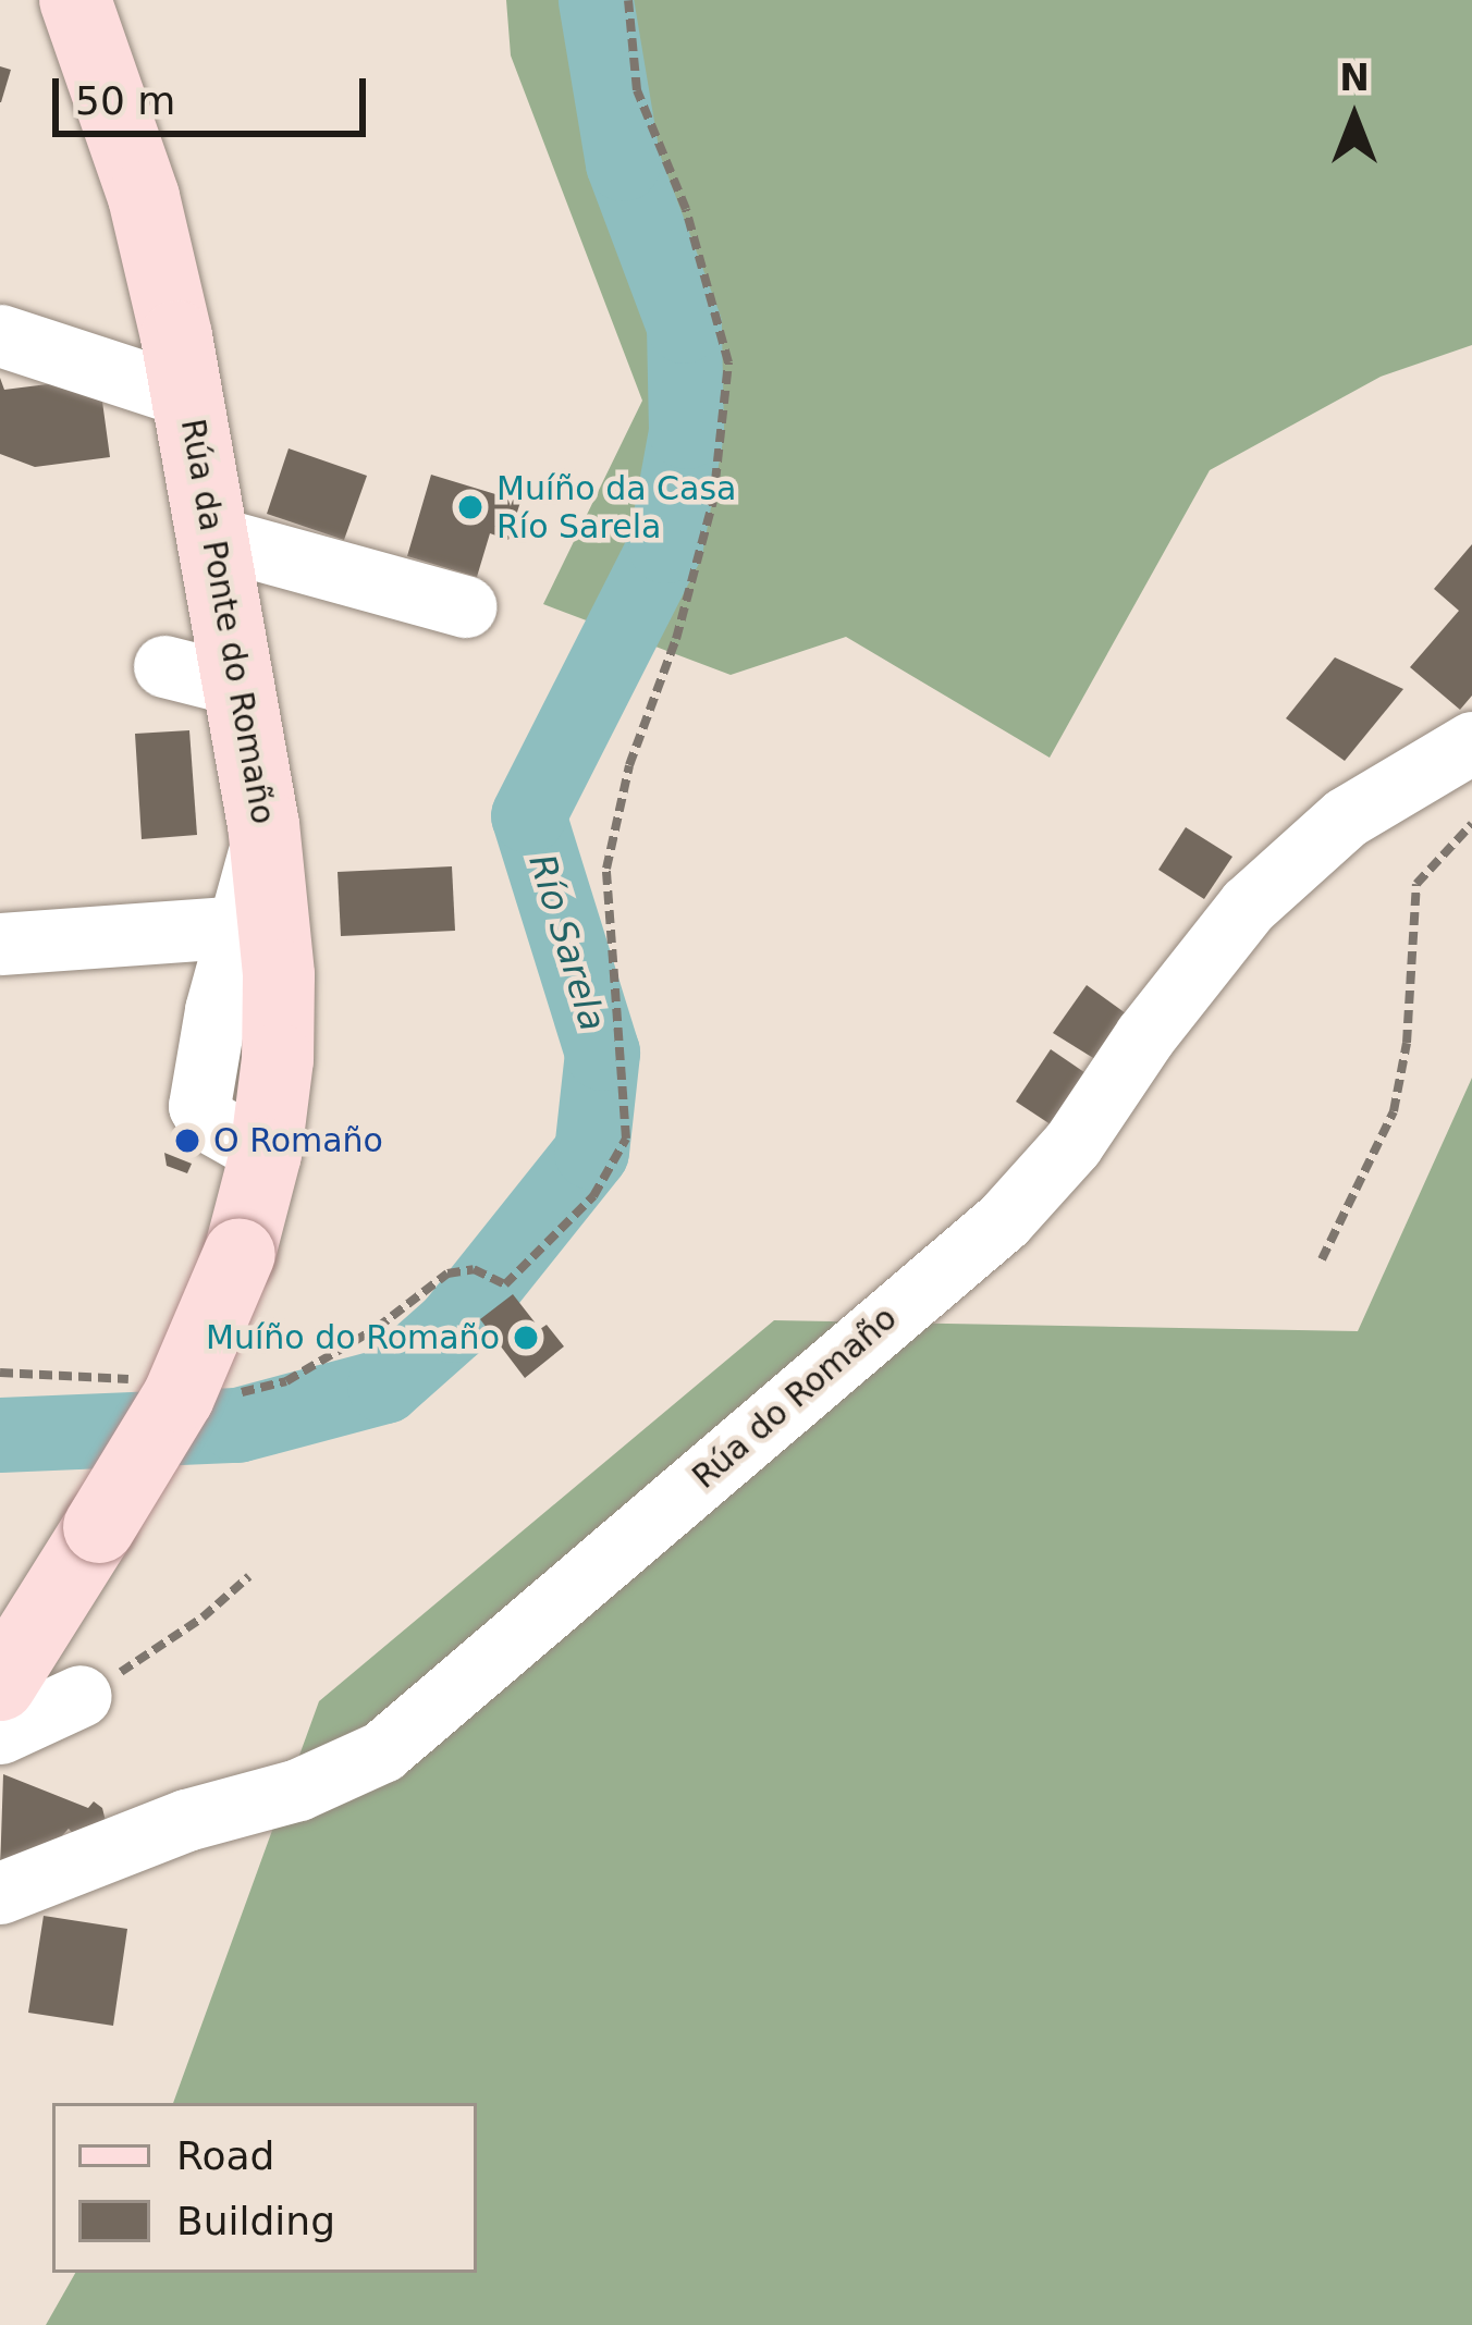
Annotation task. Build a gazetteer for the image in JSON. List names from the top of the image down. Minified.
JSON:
{"streets":{"main road":["Rúa da Ponte do Romaño"],"street":["Rúa do Romaño"]},"water":["Río Sarela"],"places":["Muíño da Casa Río Sarela","O Romaño","Muíño do Romaño"],"legend":["Road","Building"],"scale_bar":"50 m","north":"top"}
